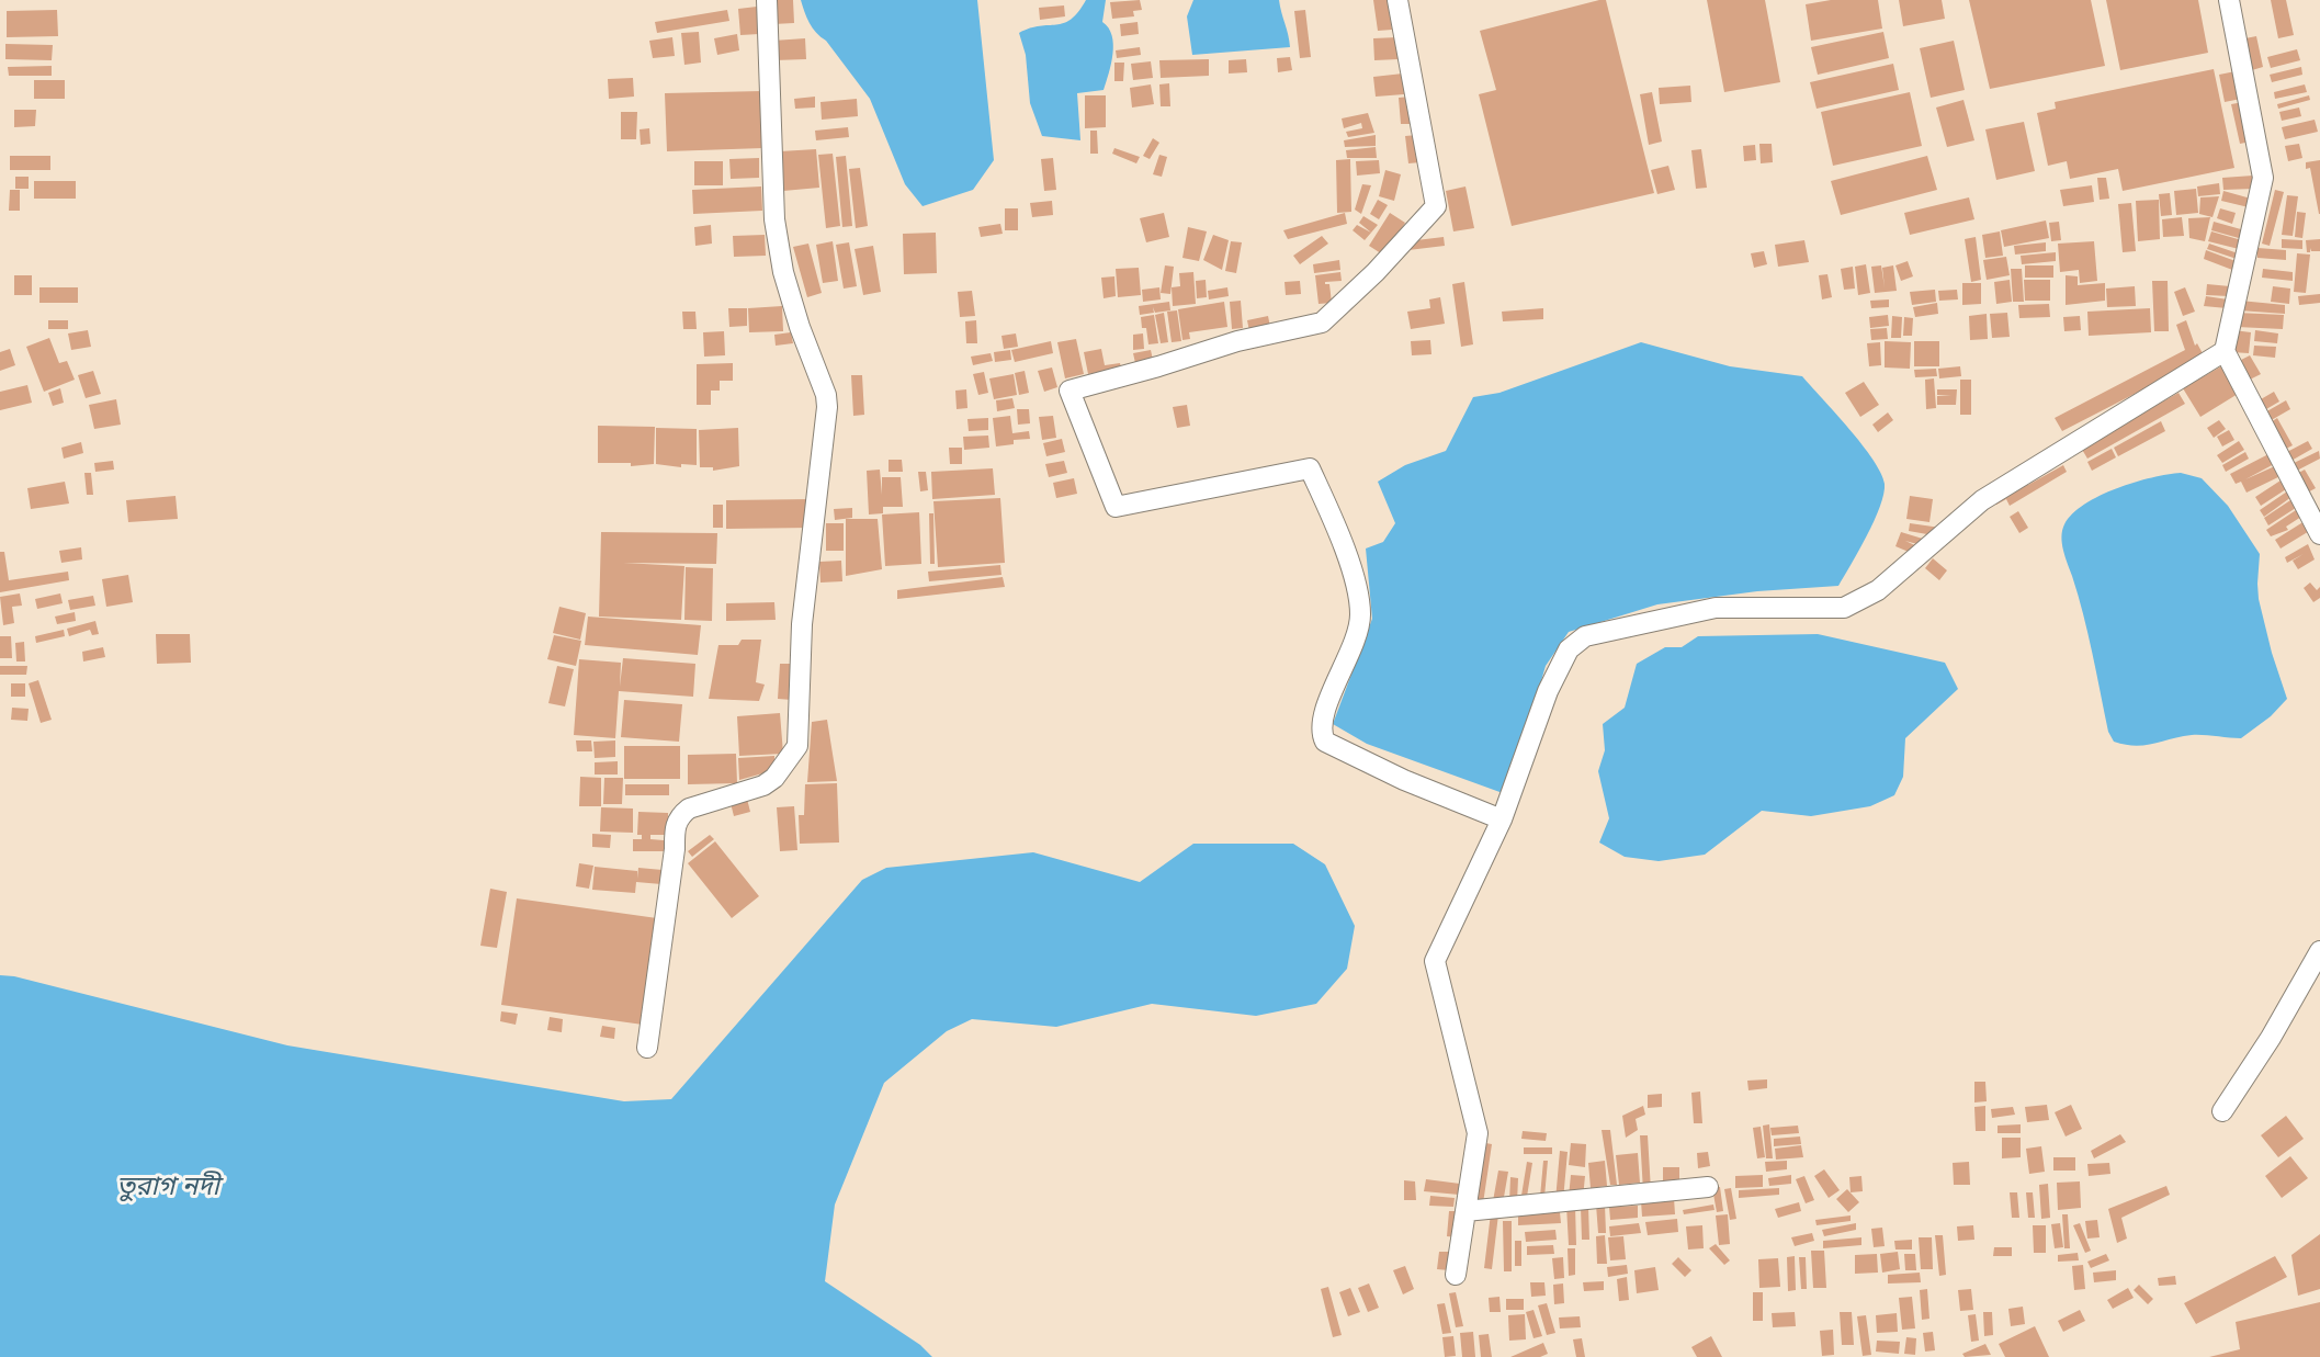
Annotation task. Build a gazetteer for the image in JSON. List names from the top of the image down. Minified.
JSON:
{"water":["তুরাগ নদী"]}
